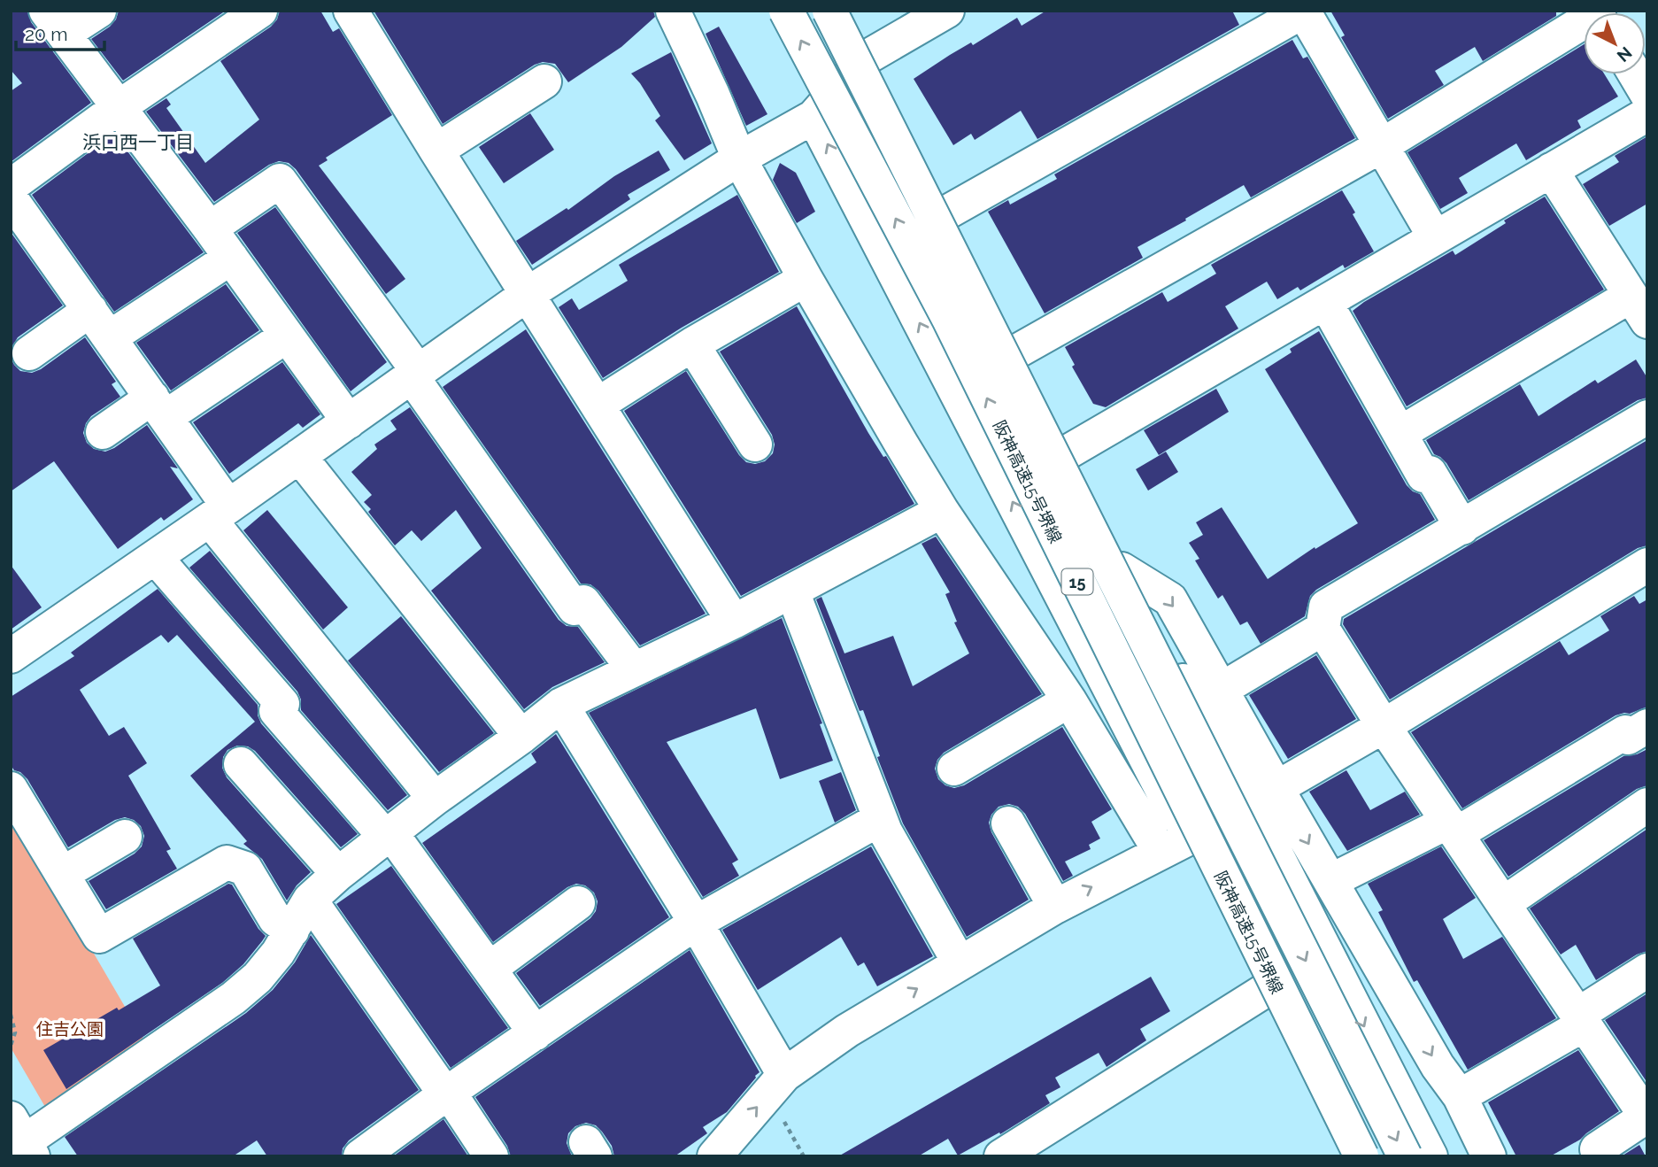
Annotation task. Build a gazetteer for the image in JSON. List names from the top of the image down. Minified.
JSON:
{"streets":{"main road":["阪神高速15号堺線","15"]},"districts":["浜口西一丁目"],"parks":["住吉公園"],"scale_bar":"20 m","north":"bottom right"}
